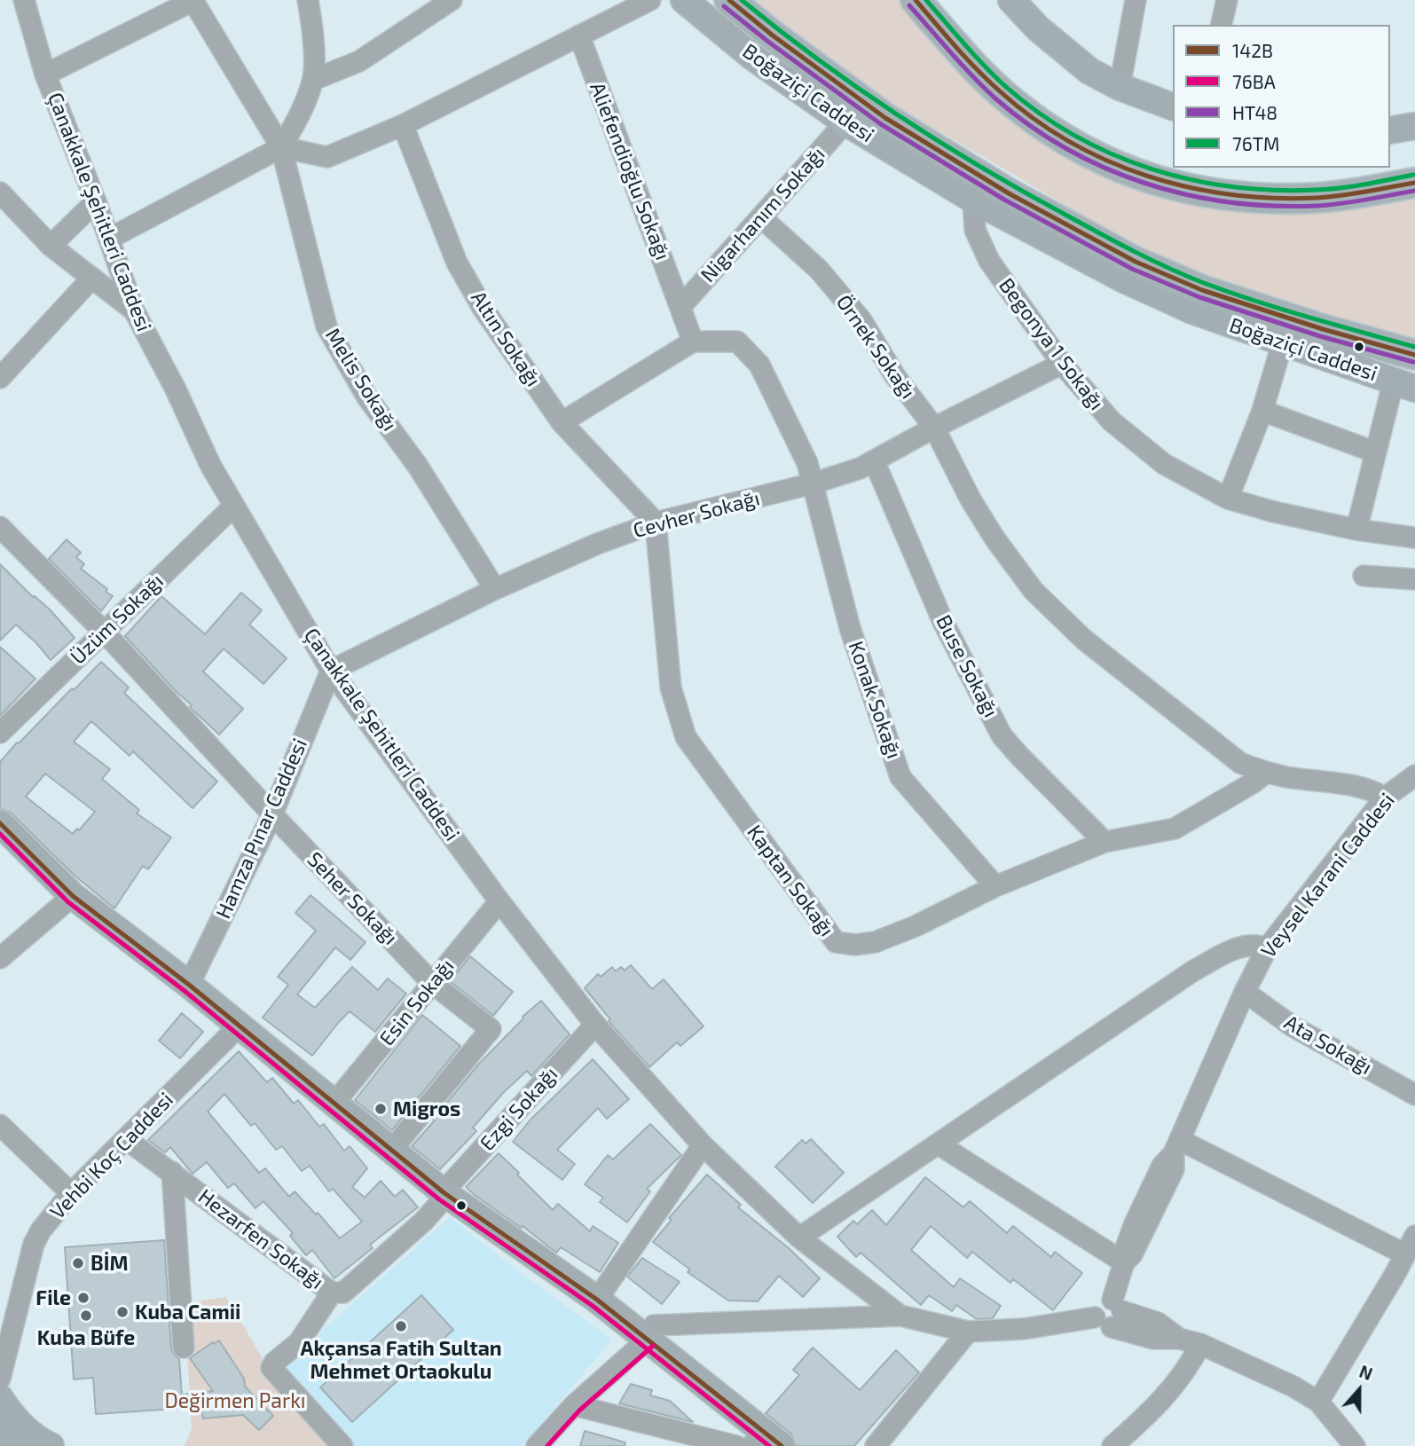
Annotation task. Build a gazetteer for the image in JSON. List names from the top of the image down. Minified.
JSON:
{"streets":{"main road":["Boğaziçi Caddesi"],"street":["Aliefendioğlu Sokağı","Çanakkale Şehitleri Caddesi","Nigarhanım Sokağı","Altın Sokağı","Begonya 1 Sokağı","Örnek Sokağı","Melis Sokağı","Cevher Sokağı","Üzüm Sokağı","Buse Sokağı","Konak Sokağı","Hamza Pınar Caddesi","Veysel Karani Caddesi","Kaptan Sokağı","Seher Sokağı","Esin Sokağı","Ata Sokağı","Ezgi Sokağı","Vehbi Koç Caddesi","Hezarfen Sokağı"]},"crossings":[["Boğaziçi Caddesi","Nigarhanım Sokağı"],["Boğaziçi Caddesi","Begonya 1 Sokağı"],["Aliefendioğlu Sokağı","Nigarhanım Sokağı"],["Çanakkale Şehitleri Caddesi","Cevher Sokağı"],["Çanakkale Şehitleri Caddesi","Üzüm Sokağı"],["Çanakkale Şehitleri Caddesi","Hamza Pınar Caddesi"],["Çanakkale Şehitleri Caddesi","Esin Sokağı"],["Çanakkale Şehitleri Caddesi","Ezgi Sokağı"],["Nigarhanım Sokağı","Örnek Sokağı"],["Altın Sokağı","Cevher Sokağı"],["Altın Sokağı","Kaptan Sokağı"],["Begonya 1 Sokağı","Cevher Sokağı"],["Örnek Sokağı","Cevher Sokağı"],["Örnek Sokağı","Veysel Karani Caddesi"],["Örnek Sokağı","Kaptan Sokağı"],["Melis Sokağı","Cevher Sokağı"],["Cevher Sokağı","Buse Sokağı"],["Cevher Sokağı","Konak Sokağı"],["Cevher Sokağı","Hamza Pınar Caddesi"],["Cevher Sokağı","Kaptan Sokağı"],["Üzüm Sokağı","Seher Sokağı"],["Buse Sokağı","Kaptan Sokağı"],["Konak Sokağı","Kaptan Sokağı"],["Hamza Pınar Caddesi","Seher Sokağı"],["Veysel Karani Caddesi","Ata Sokağı"],["Seher Sokağı","Esin Sokağı"],["Ezgi Sokağı","Hezarfen Sokağı"],["Vehbi Koç Caddesi","Hezarfen Sokağı"]],"parks":["Değirmen Parkı"],"places":["Migros","BİM","File","Kuba Camii","Kuba Büfe","Akçansa Fatih Sultan Mehmet Ortaokulu"],"lines":["transit line 142B","transit line 76TM","transit line HT48","transit line 76BA"],"legend":["142B","76BA","HT48","76TM"],"north":"top"}
